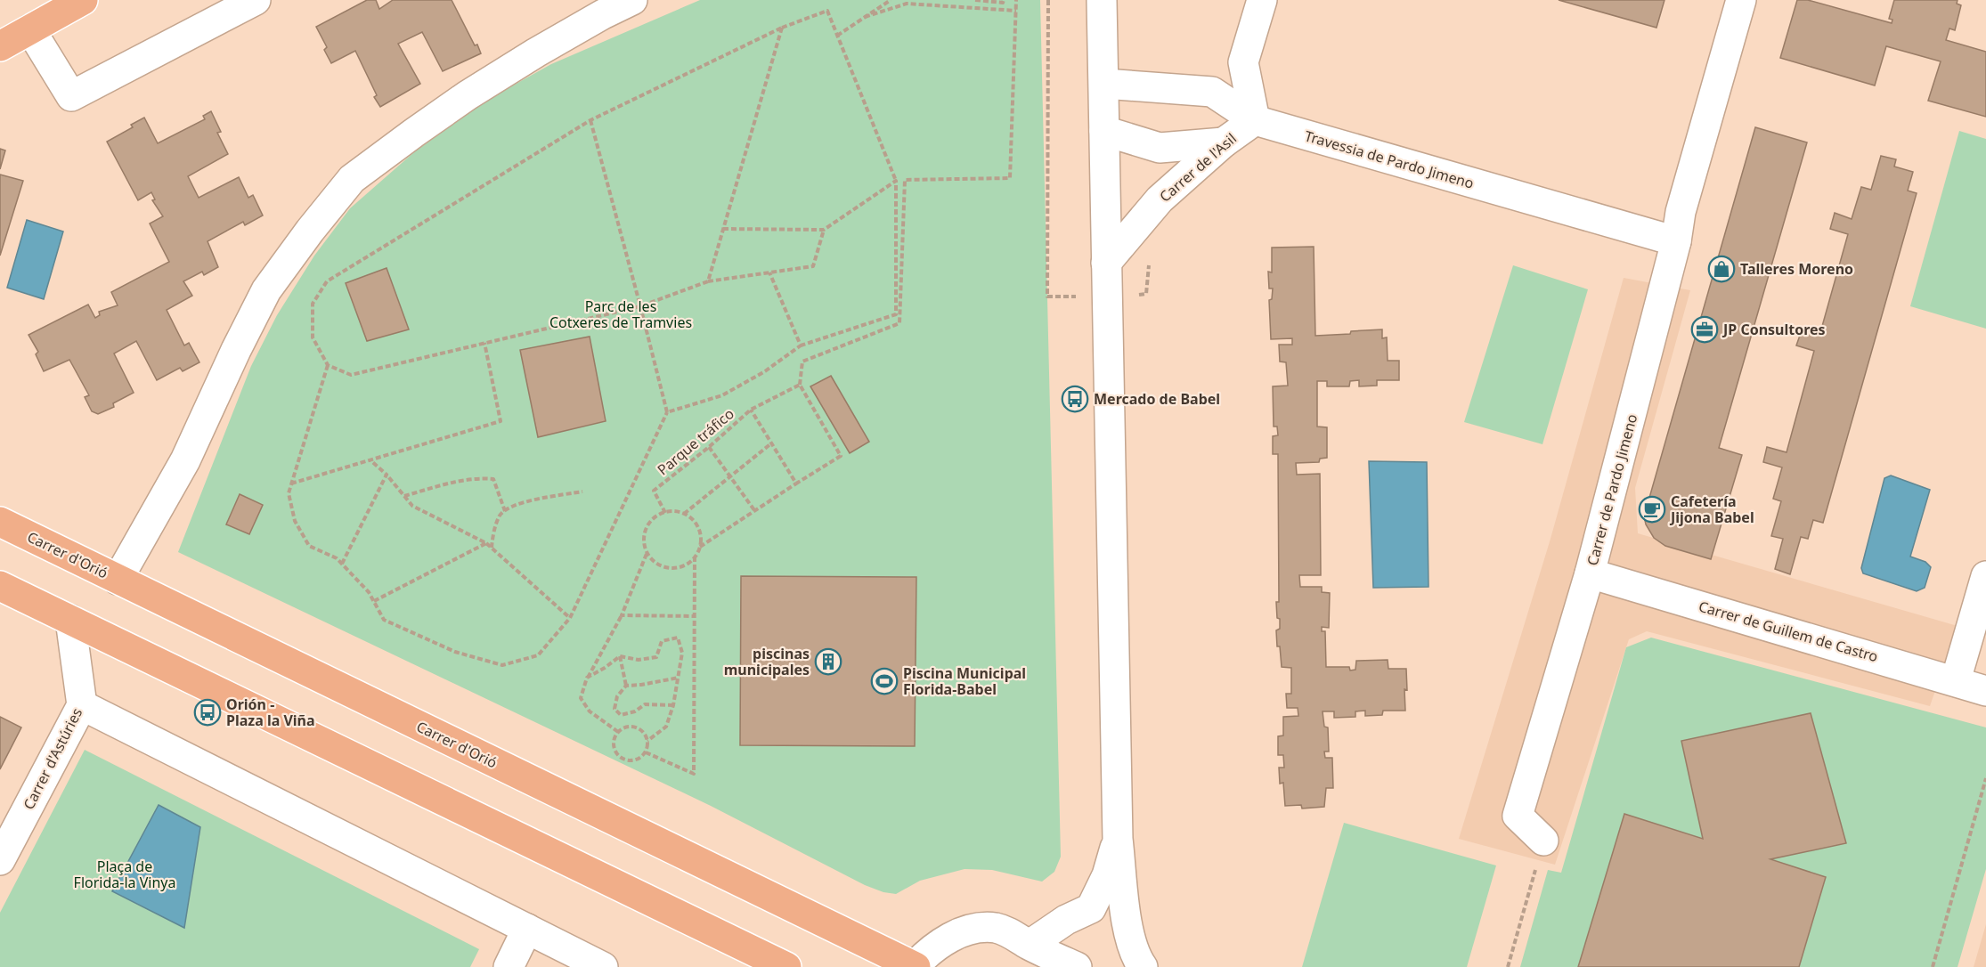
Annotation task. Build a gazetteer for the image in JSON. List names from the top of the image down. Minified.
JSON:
{"streets":{"main road":["Carrer d'Orió"],"street":["Travessia de Pardo Jimeno","Carrer de l'Asil","Carrer de Pardo Jimeno","Carrer de Guillem de Castro","Carrer d'Astúries"],"path":["Parque tráfico"]},"crossings":[["Travessia de Pardo Jimeno","Carrer de l'Asil"],["Travessia de Pardo Jimeno","Carrer de Pardo Jimeno"],["Carrer de Pardo Jimeno","Carrer de Guillem de Castro"]],"parks":["Parc de les Cotxeres de Tramvies","Plaça de Florida-la Vinya"],"places":{"shop":["Talleres Moreno"],"office":["JP Consultores"],"bus stop":["Mercado de Babel","Orión - Plaza la Viña"],"cafe":["Cafetería Jijona Babel"],"building":["piscinas municipales"],"sports":["Piscina Municipal Florida-Babel"]}}
